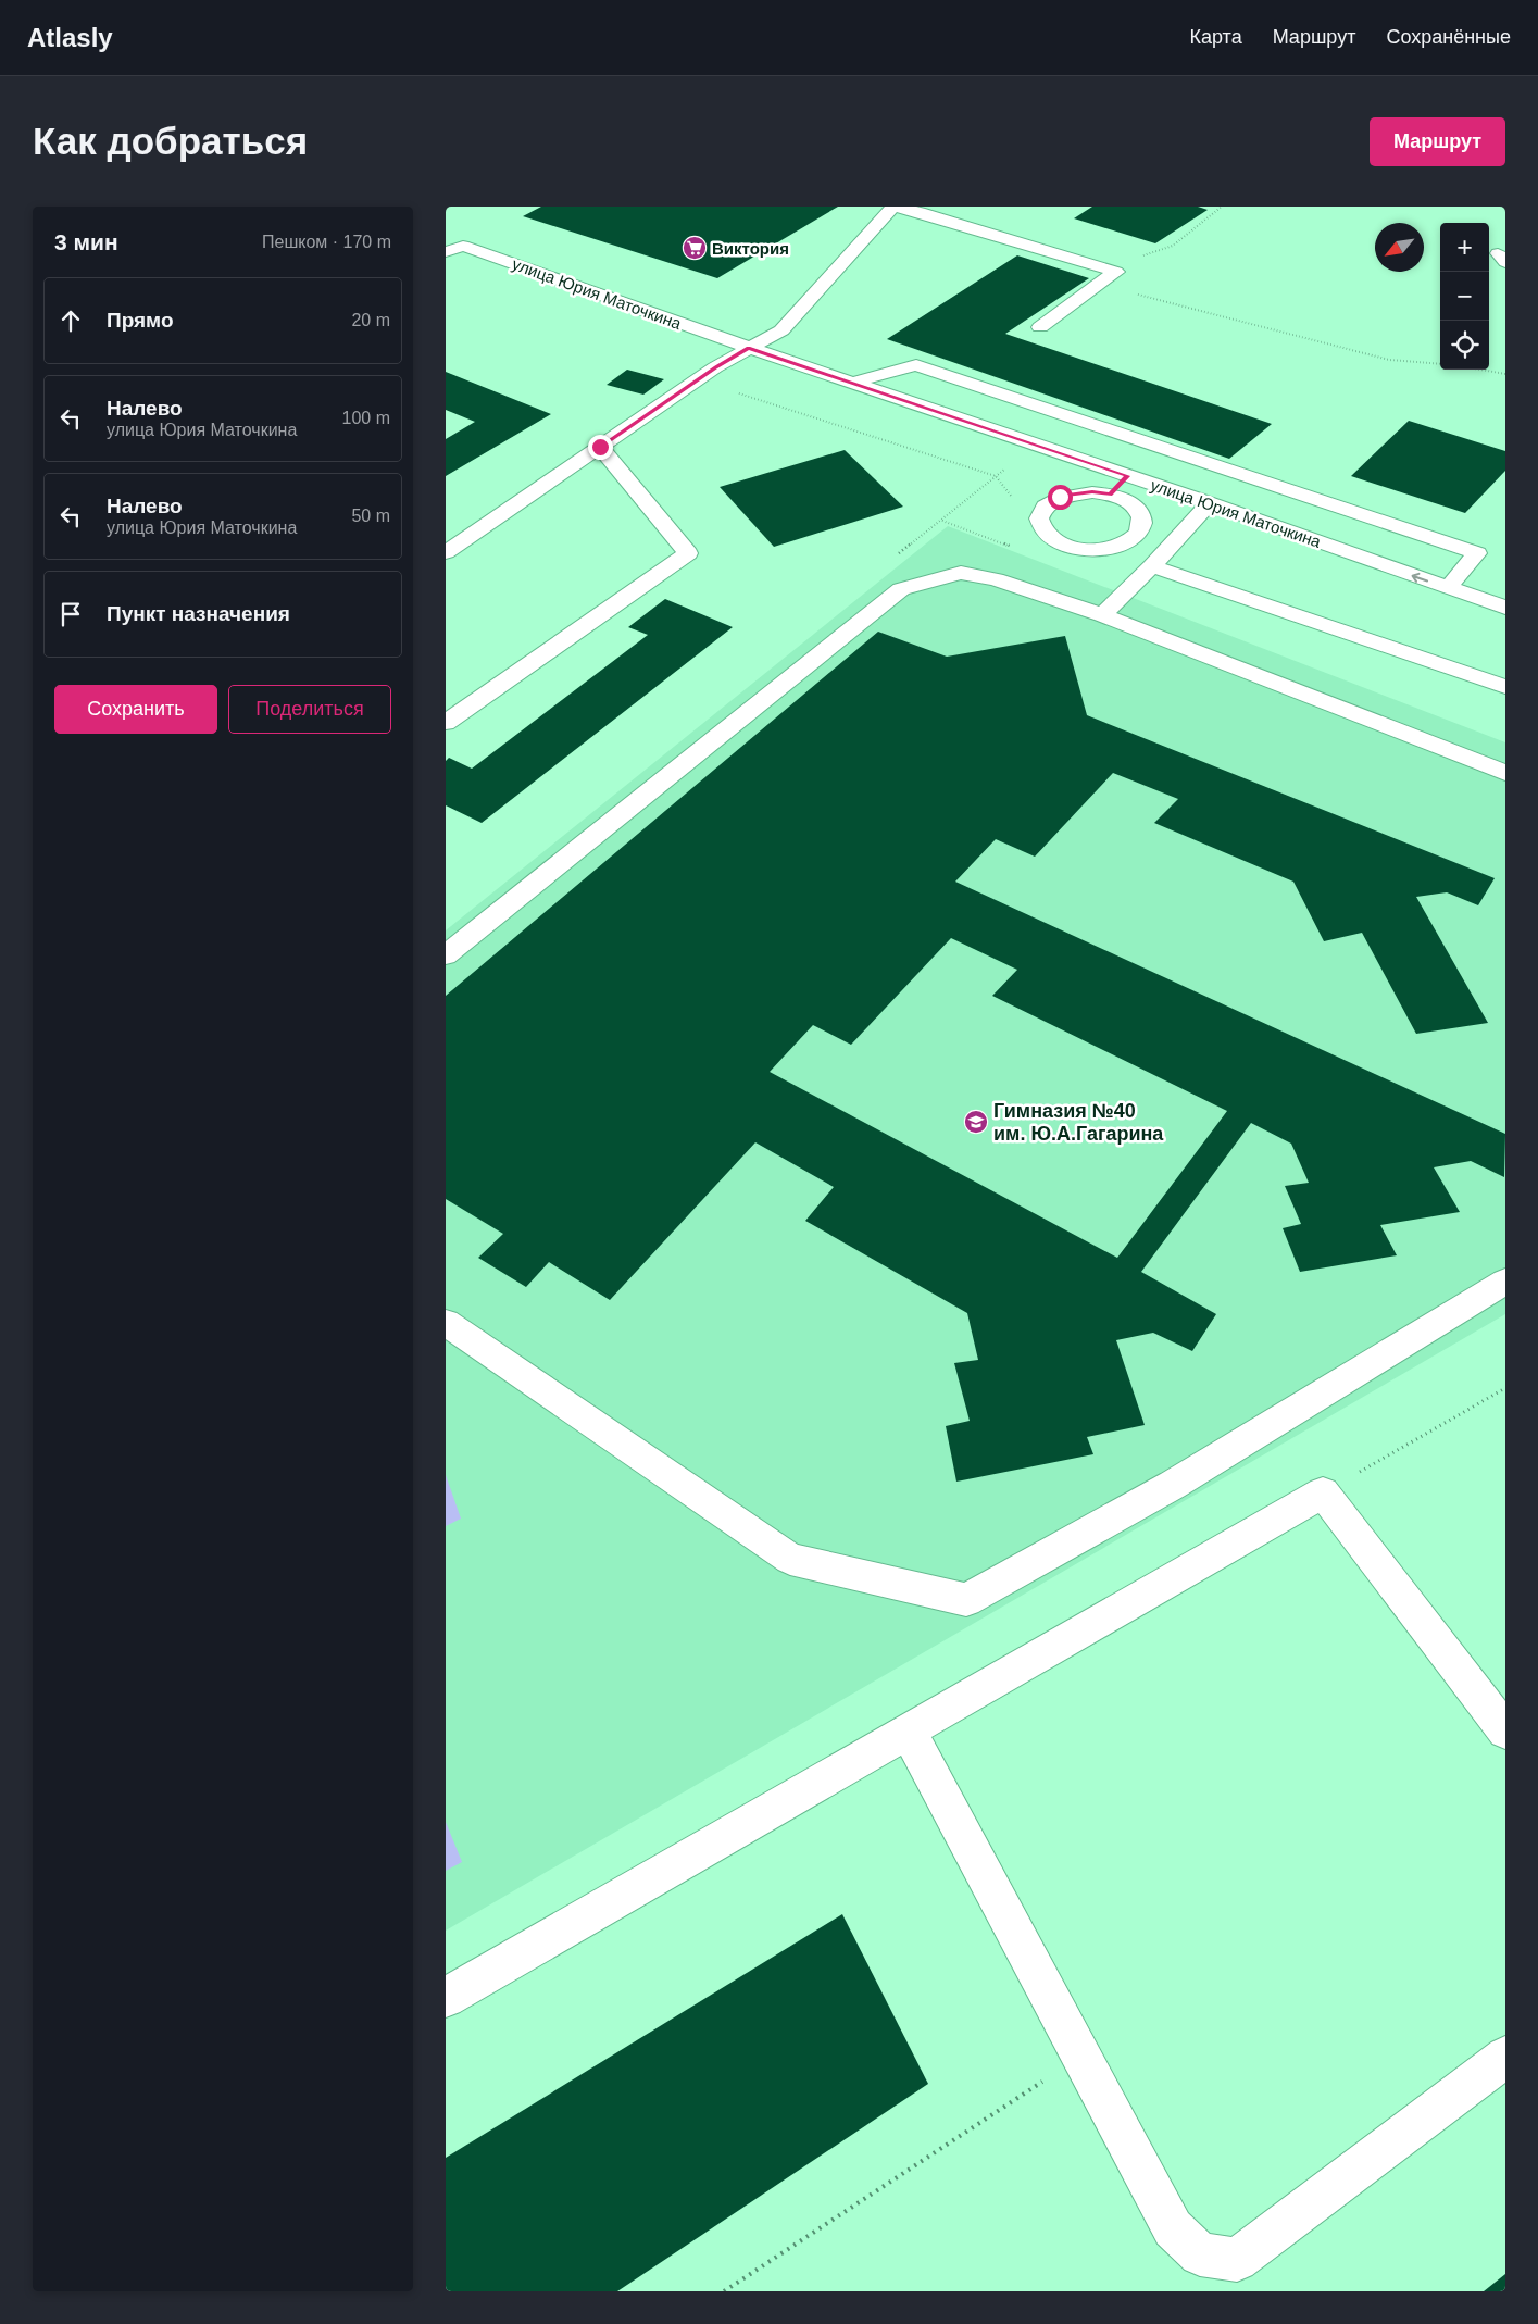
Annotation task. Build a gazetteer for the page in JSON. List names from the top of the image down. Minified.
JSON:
{"streets":{"street":["улица Юрия Маточкина"]},"places":{"supermarket":["Виктория"],"school or university":["Гимназия №40 им. Ю.А.Гагарина"]},"north":"bottom left","page":{"header":"Atlasly","nav":["Карта","Маршрут","Сохранённые"],"buttons":["Маршрут",["Сохранить","Поделиться"]],"title":"Как добраться","heading":["3 мин","Пешком · 170 m"],"map_buttons":["+","−"],"list":[["Прямо","20 m"],["Налево","улица Юрия Маточкина","100 m"],["Налево","улица Юрия Маточкина","50 m"],"Пункт назначения"]}}
